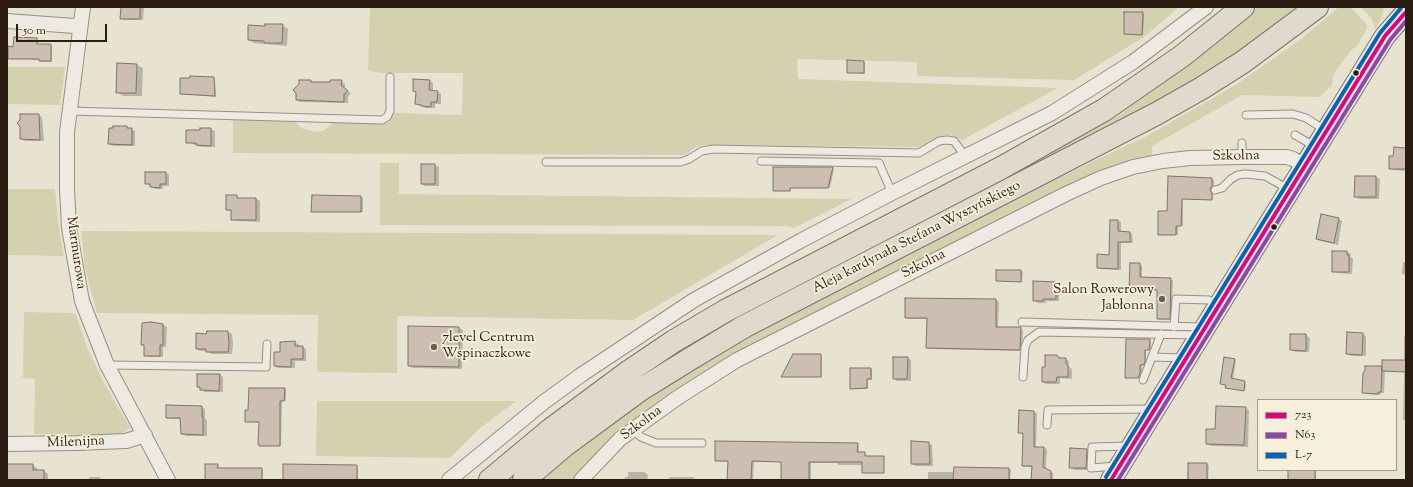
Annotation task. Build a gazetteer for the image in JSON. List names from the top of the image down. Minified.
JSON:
{"streets":{"main road":["Aleja kardynała Stefana Wyszyńskiego"],"street":["Szkolna","Marmurowa","Milenijna"]},"crossings":[["Marmurowa","Milenijna"]],"places":["Salon Rowerowy Jabłonna","7level Centrum Wspinaczkowe"],"lines":["transit line L-7","transit line 723","transit line N63"],"legend":["723","N63","L-7"],"scale_bar":"50 m"}
